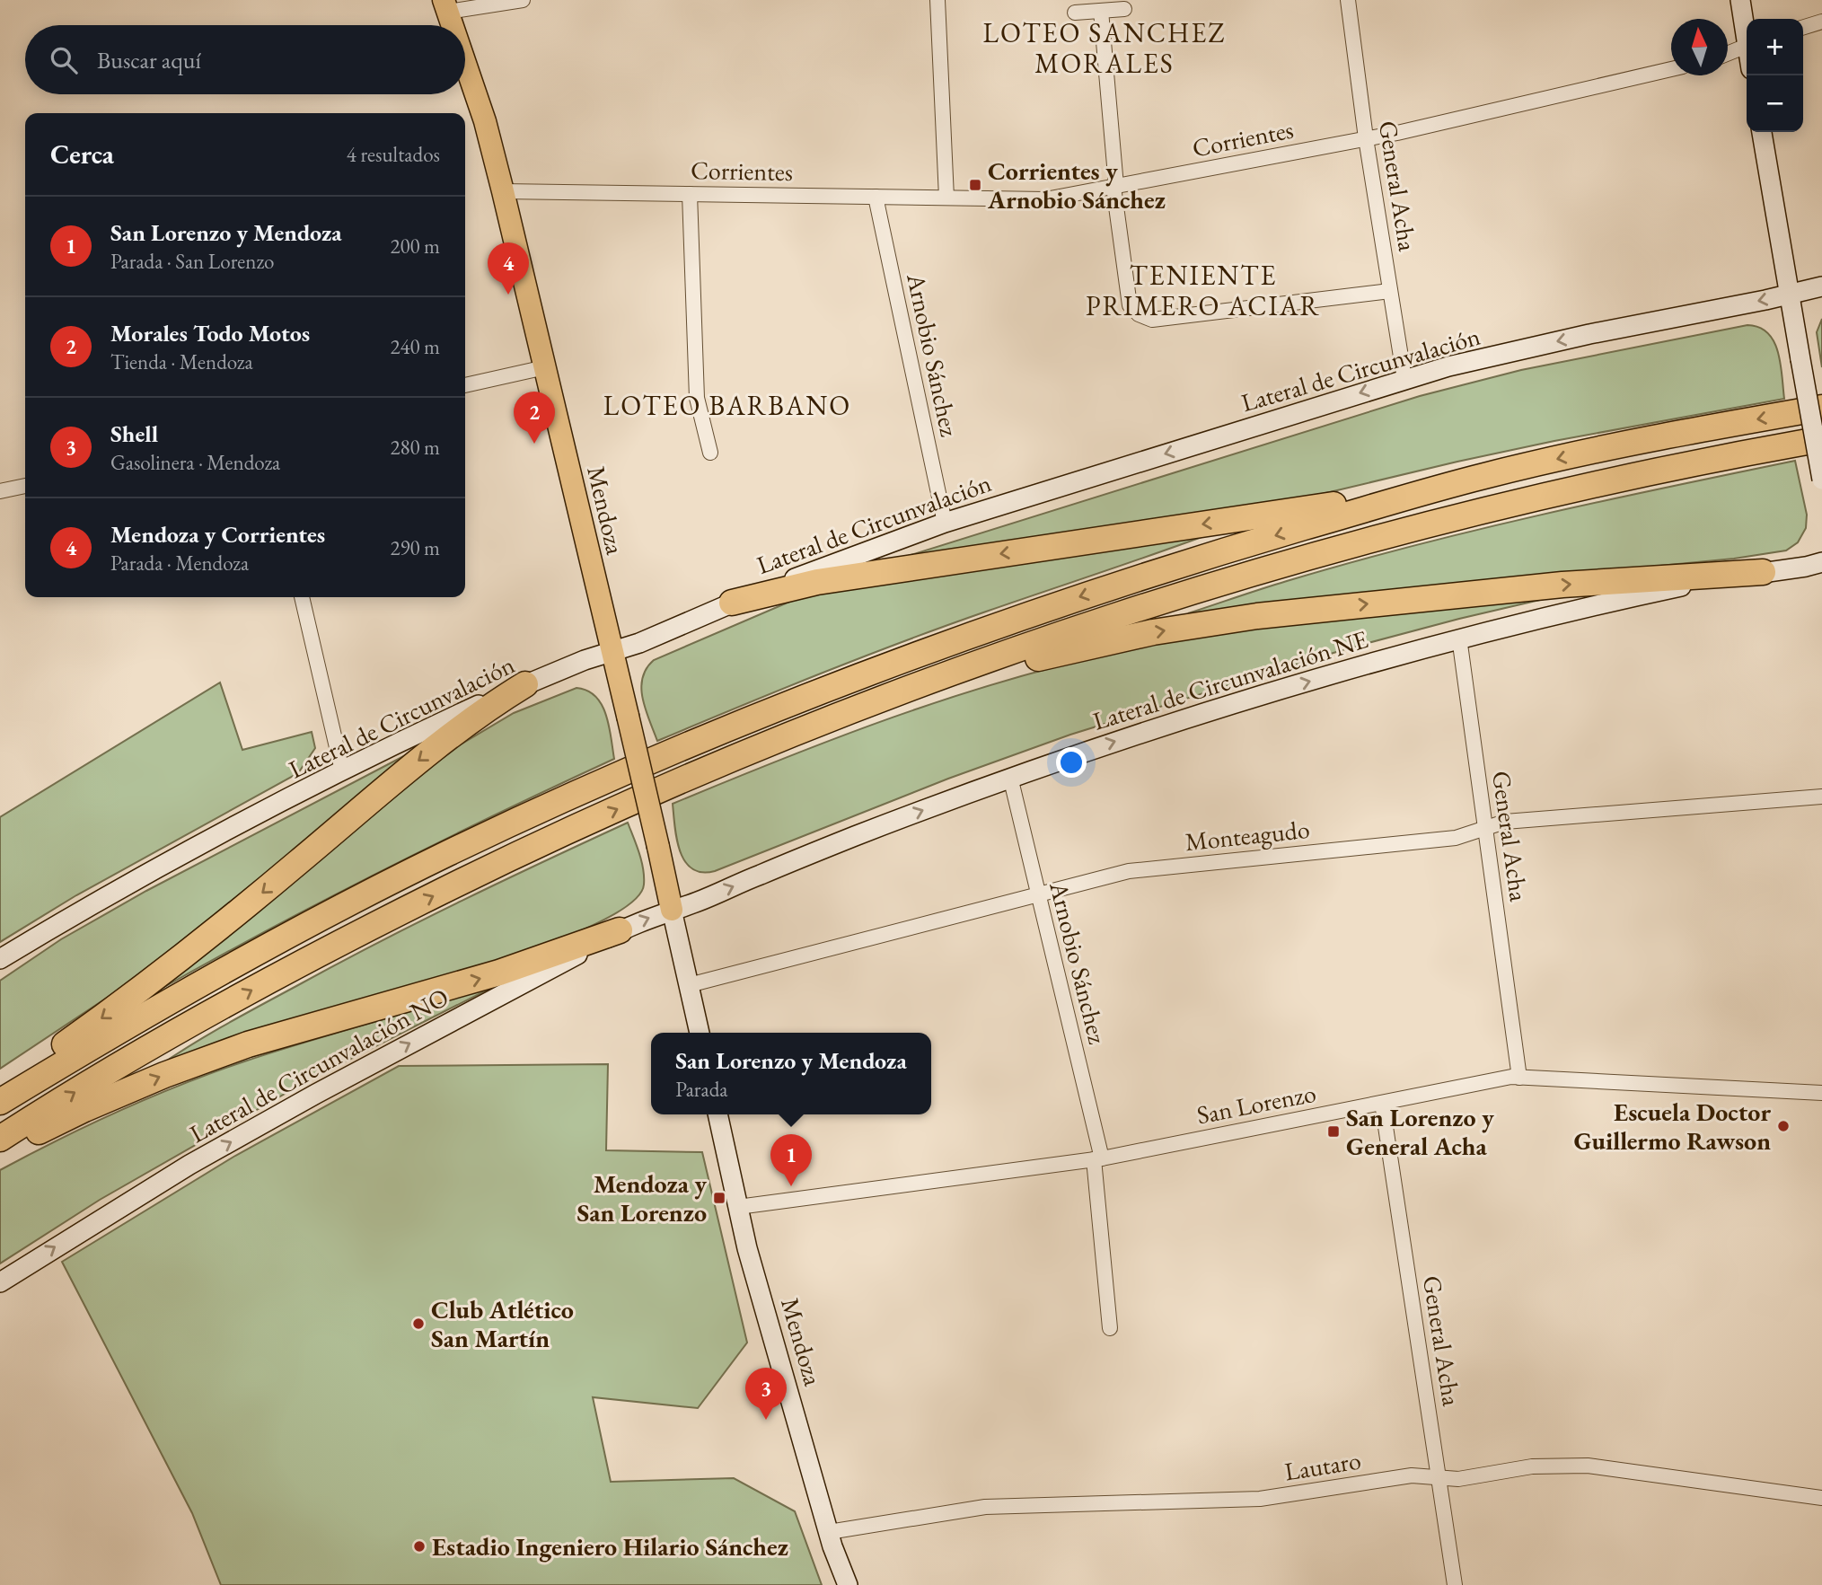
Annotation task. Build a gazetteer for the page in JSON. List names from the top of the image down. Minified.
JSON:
{"streets":{"main road":["Mendoza"],"street":["Corrientes","General Acha","Arnobio Sánchez","Lateral de Circunvalación","Lateral de Circunvalación NE","Monteagudo","Lateral de Circunvalación NO","San Lorenzo","Lautaro"]},"crossings":[["Corrientes","General Acha"],["Corrientes","Arnobio Sánchez"],["Corrientes","Mendoza"],["General Acha","Lateral de Circunvalación"],["General Acha","Lateral de Circunvalación NE"],["General Acha","Monteagudo"],["General Acha","San Lorenzo"],["General Acha","Lautaro"],["Arnobio Sánchez","Lateral de Circunvalación"],["Arnobio Sánchez","Lateral de Circunvalación NE"],["Arnobio Sánchez","Monteagudo"],["Arnobio Sánchez","San Lorenzo"],["Lateral de Circunvalación","Mendoza"],["Mendoza","Lateral de Circunvalación NE"],["Mendoza","Monteagudo"],["Mendoza","Lateral de Circunvalación NO"],["Mendoza","San Lorenzo"],["Mendoza","Lautaro"],["Lateral de Circunvalación NE","Lateral de Circunvalación NO"]],"one_way":["Lateral de Circunvalación","Lateral de Circunvalación NE","Lateral de Circunvalación NO"],"districts":["LOTEO SANCHEZ MORALES","TENIENTE PRIMERO ACIAR","LOTEO BARBANO"],"places":{"transit":["Corrientes y Arnobio Sánchez","San Lorenzo y General Acha","Mendoza y San Lorenzo"],"other":["Escuela Doctor Guillermo Rawson","Club Atlético San Martín","Estadio Ingeniero Hilario Sánchez"]},"north":"top","page":{"map_buttons":["+","−"],"search":"Buscar aquí","heading":["Cerca","4 resultados"],"list":[{"mark":"1","name":"San Lorenzo y Mendoza","note":"Parada · San Lorenzo","value":"200 m"},{"mark":"2","name":"Morales Todo Motos","note":"Tienda · Mendoza","value":"240 m"},{"mark":"3","name":"Shell","note":"Gasolinera · Mendoza","value":"280 m"},{"mark":"4","name":"Mendoza y Corrientes","note":"Parada · Mendoza","value":"290 m"}],"pins":["4","2","1","3"],"popup":["San Lorenzo y Mendoza","Parada"]}}
